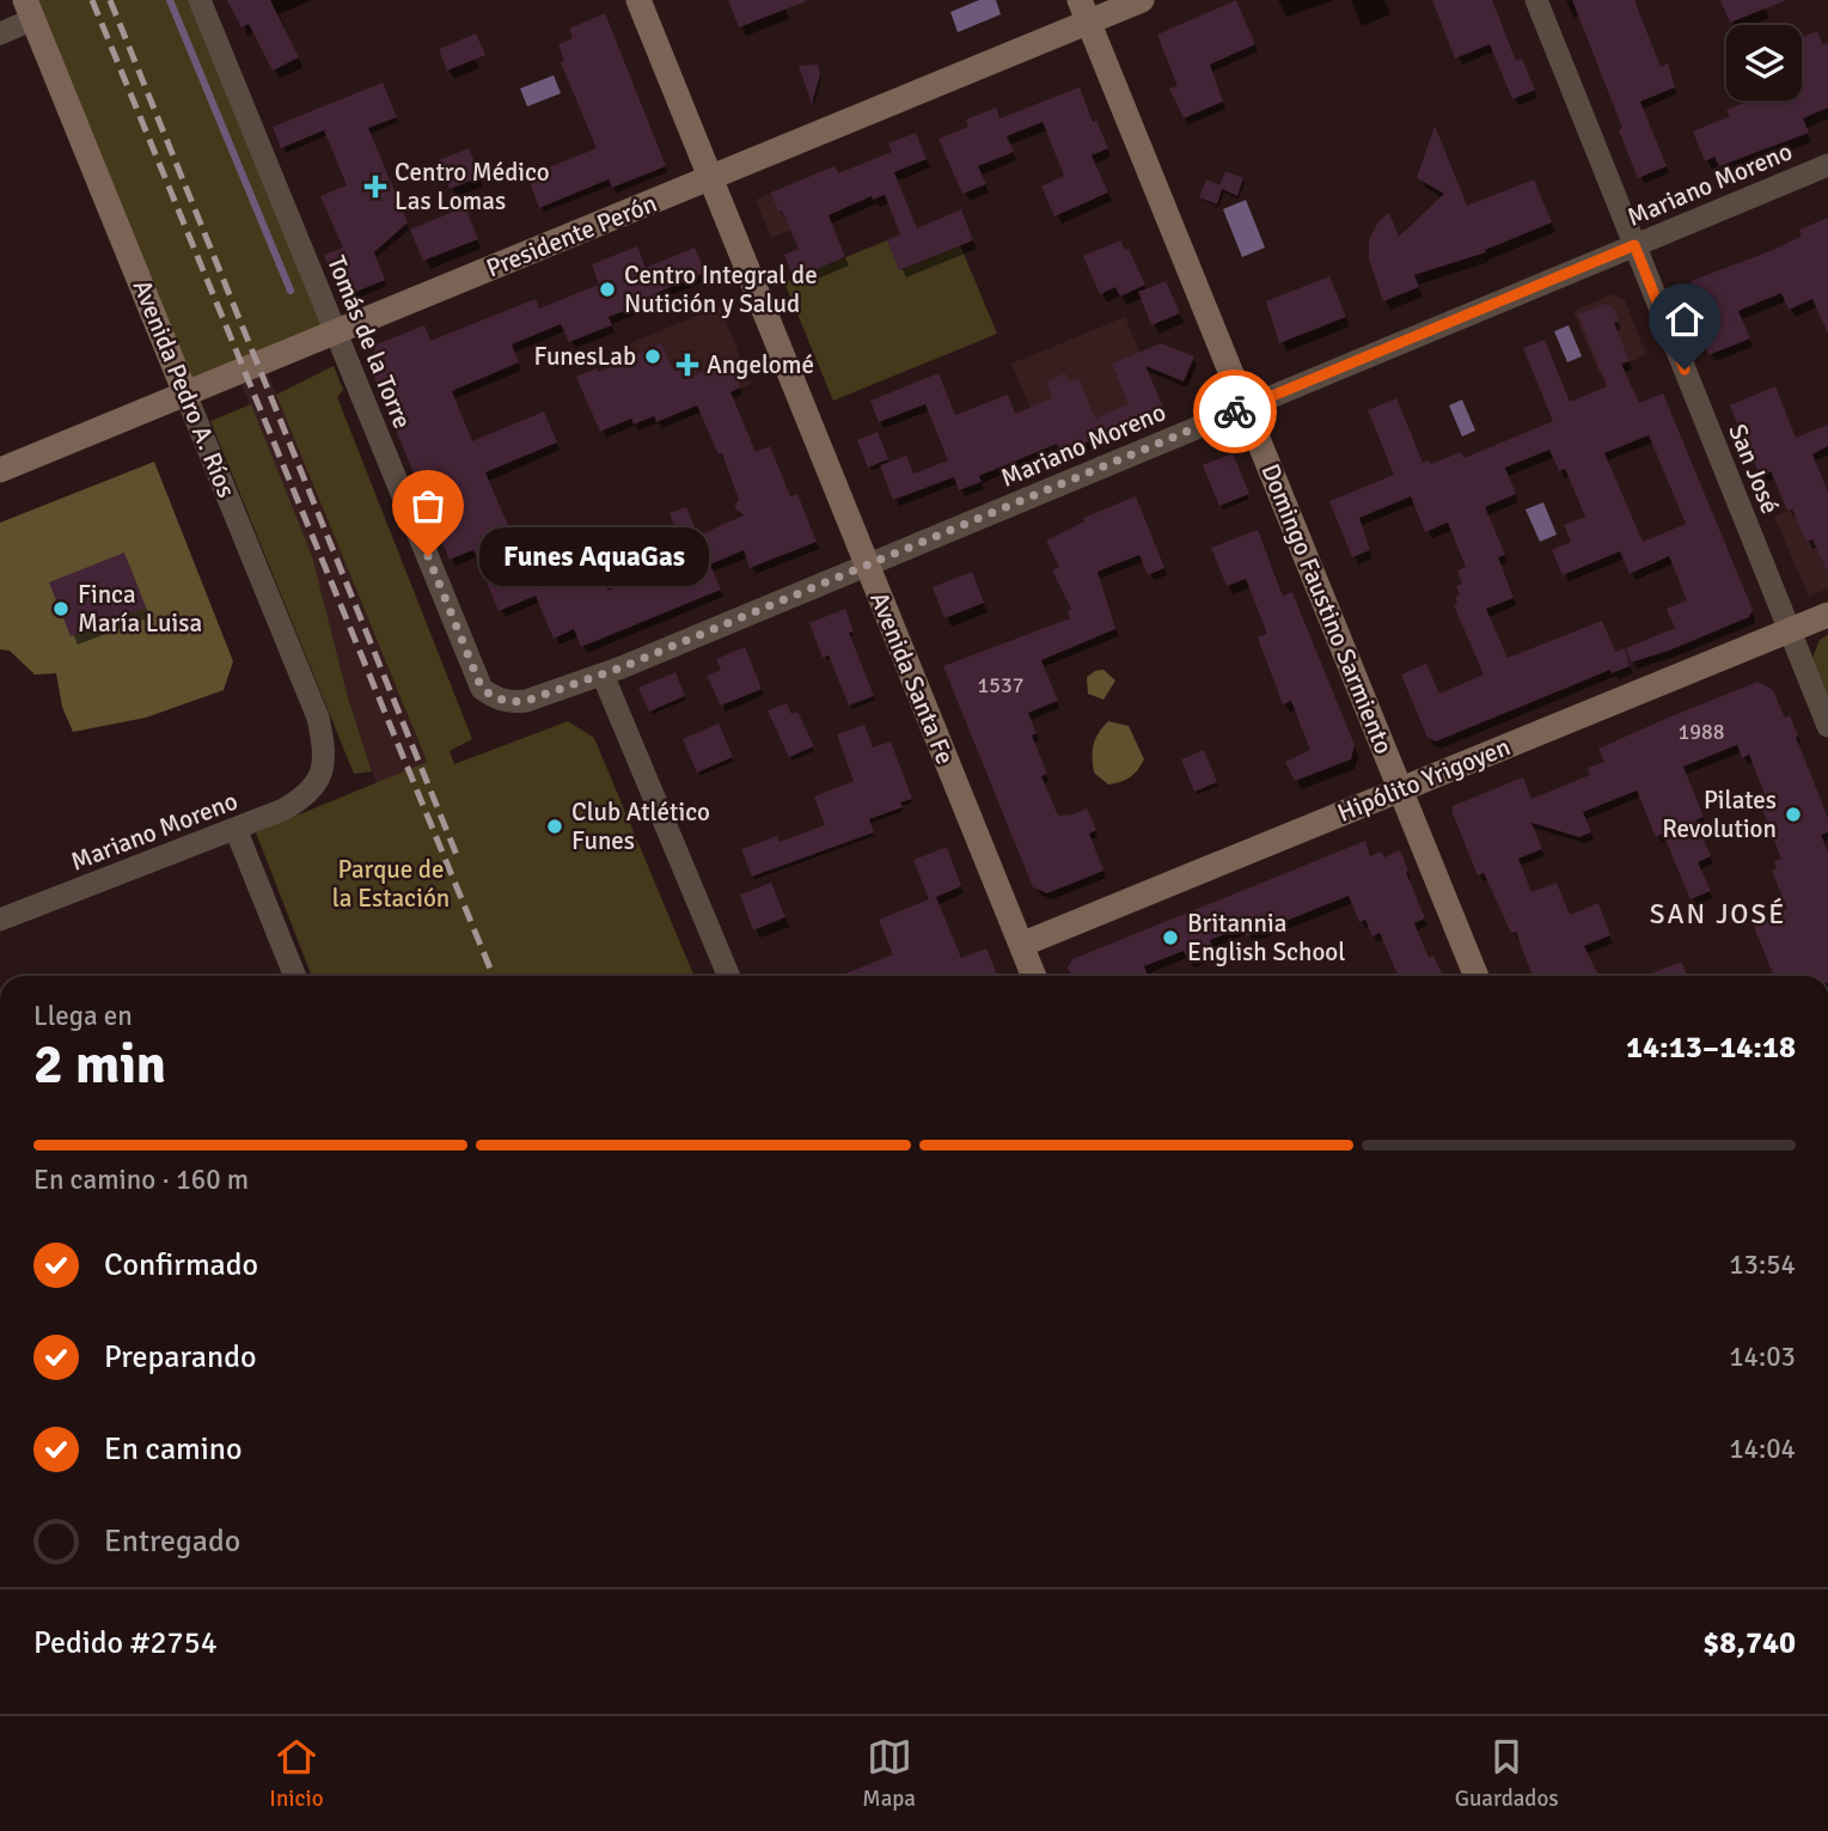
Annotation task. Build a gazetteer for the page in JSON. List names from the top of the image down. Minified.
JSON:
{"streets":{"main road":["Presidente Perón","Avenida Pedro A. Ríos","Domingo Faustino Sarmiento","Avenida Santa Fe","Hipólito Yrigoyen"],"street":["Mariano Moreno","Tomás de la Torre","San José"]},"crossings":[["Mariano Moreno","Tomás de la Torre"],["Mariano Moreno","Avenida Pedro A. Ríos"],["Mariano Moreno","San José"],["Mariano Moreno","Domingo Faustino Sarmiento"],["Mariano Moreno","Avenida Santa Fe"],["Presidente Perón","Tomás de la Torre"],["Presidente Perón","Avenida Pedro A. Ríos"],["Presidente Perón","Domingo Faustino Sarmiento"],["Presidente Perón","Avenida Santa Fe"],["San José","Hipólito Yrigoyen"],["Domingo Faustino Sarmiento","Hipólito Yrigoyen"],["Avenida Santa Fe","Hipólito Yrigoyen"]],"districts":["SAN JOSÉ"],"parks":["Parque de la Estación"],"places":{"health":["Centro Médico Las Lomas","Angelomé"],"other":["Centro Integral de Nutición y Salud","FunesLab","Funes AquaGas","Finca María Luisa","Pilates Revolution","Club Atlético Funes","Britannia English School"]},"house_numbers":["1537","1988"],"page":{"bubble":"Funes AquaGas","heading":["2 min","Llega en","14:13–14:18"],"panel":["Pedido #2754","$8,740"],"bar":"En camino · 160 m","list":[["Confirmado","13:54"],["Preparando","14:03"],["En camino","14:04"],"Entregado"],"tabs":["Inicio","Mapa","Guardados"]}}
